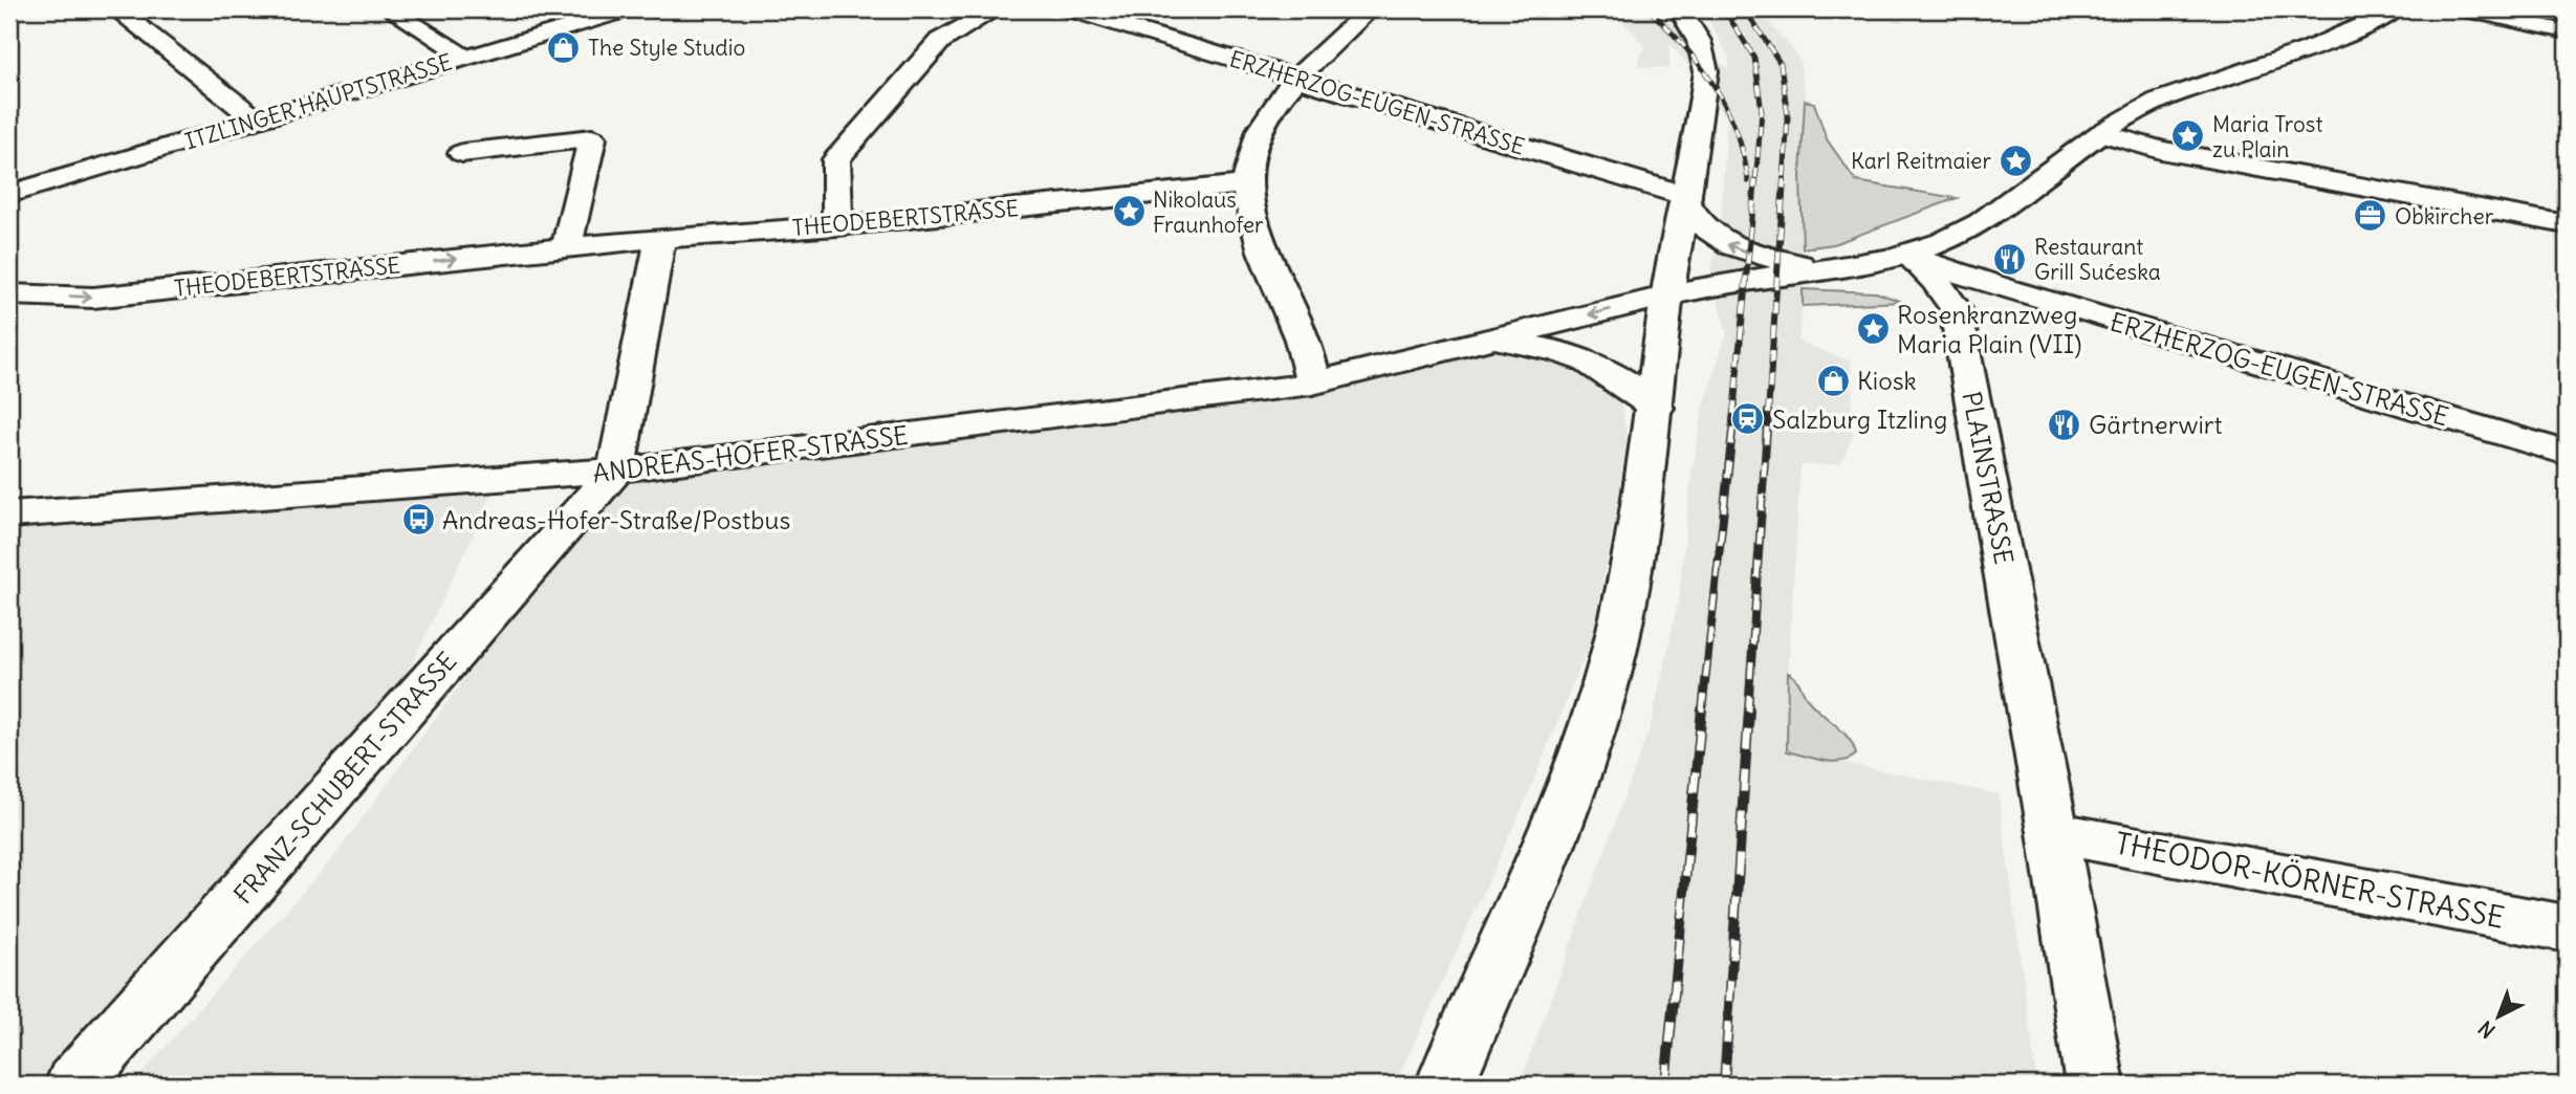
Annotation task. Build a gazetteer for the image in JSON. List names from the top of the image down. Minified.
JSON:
{"streets":{"street":["ITZLINGER HAUPTSTRASSE","ERZHERZOG-EUGEN-STRASSE","THEODEBERTSTRASSE","ANDREAS-HOFER-STRASSE","PLAINSTRASSE","FRANZ-SCHUBERT-STRASSE","THEODOR-KÖRNER-STRASSE"]},"crossings":[["ERZHERZOG-EUGEN-STRASSE","ANDREAS-HOFER-STRASSE"],["ERZHERZOG-EUGEN-STRASSE","PLAINSTRASSE"],["ANDREAS-HOFER-STRASSE","PLAINSTRASSE"],["ANDREAS-HOFER-STRASSE","FRANZ-SCHUBERT-STRASSE"],["PLAINSTRASSE","THEODOR-KÖRNER-STRASSE"]],"one_way":["THEODEBERTSTRASSE"],"places":{"shop":["The Style Studio","Kiosk"],"place":["Maria Trost zu Plain","Karl Reitmaier","Nikolaus Fraunhofer","Rosenkranzweg Maria Plain (VII)"],"office":["Obkircher"],"restaurant":["Restaurant Grill Sućeska","Gärtnerwirt"],"station":["Salzburg Itzling"],"bus stop":["Andreas-Hofer-Straße/Postbus"]},"north":"bottom left"}
